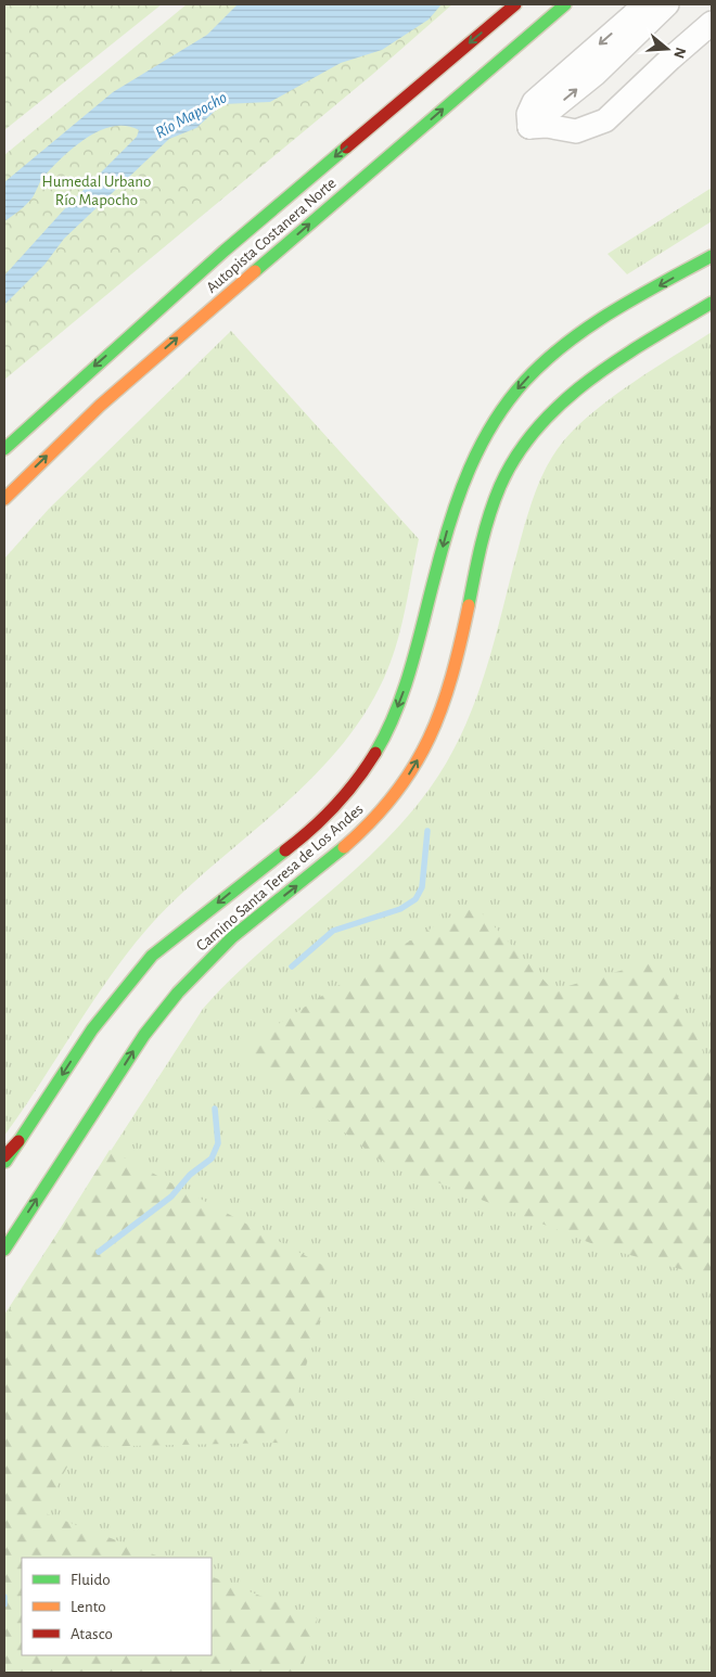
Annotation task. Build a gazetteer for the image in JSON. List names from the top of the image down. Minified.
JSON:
{"streets":{"main road":["Autopista Costanera Norte","Camino Santa Teresa de Los Andes"]},"water":["Río Mapocho"],"parks":["Humedal Urbano Río Mapocho"],"legend":["Fluido","Lento","Atasco"],"north":"right"}
